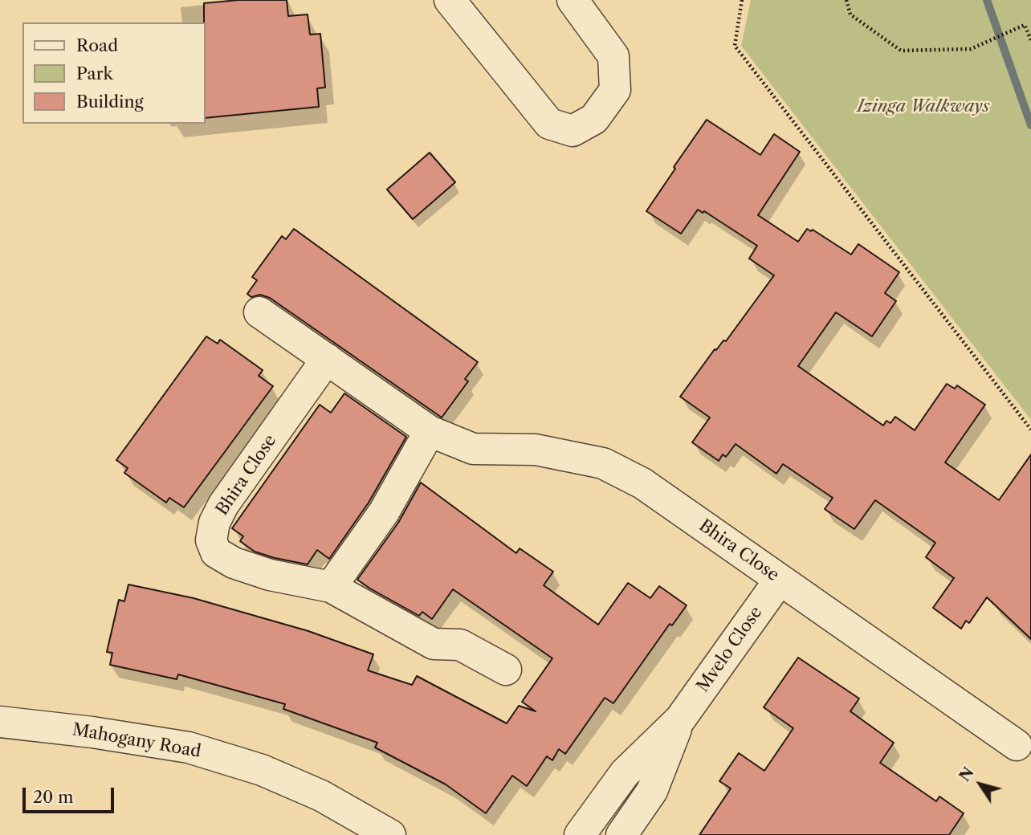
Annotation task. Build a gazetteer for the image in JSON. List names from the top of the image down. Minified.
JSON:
{"streets":{"street":["Bhira Close","Mvelo Close","Mahogany Road"]},"crossings":[["Bhira Close","Mvelo Close"]],"parks":["Izinga Walkways"],"legend":["Road","Park","Building"],"scale_bar":"20 m","north":"top left"}
